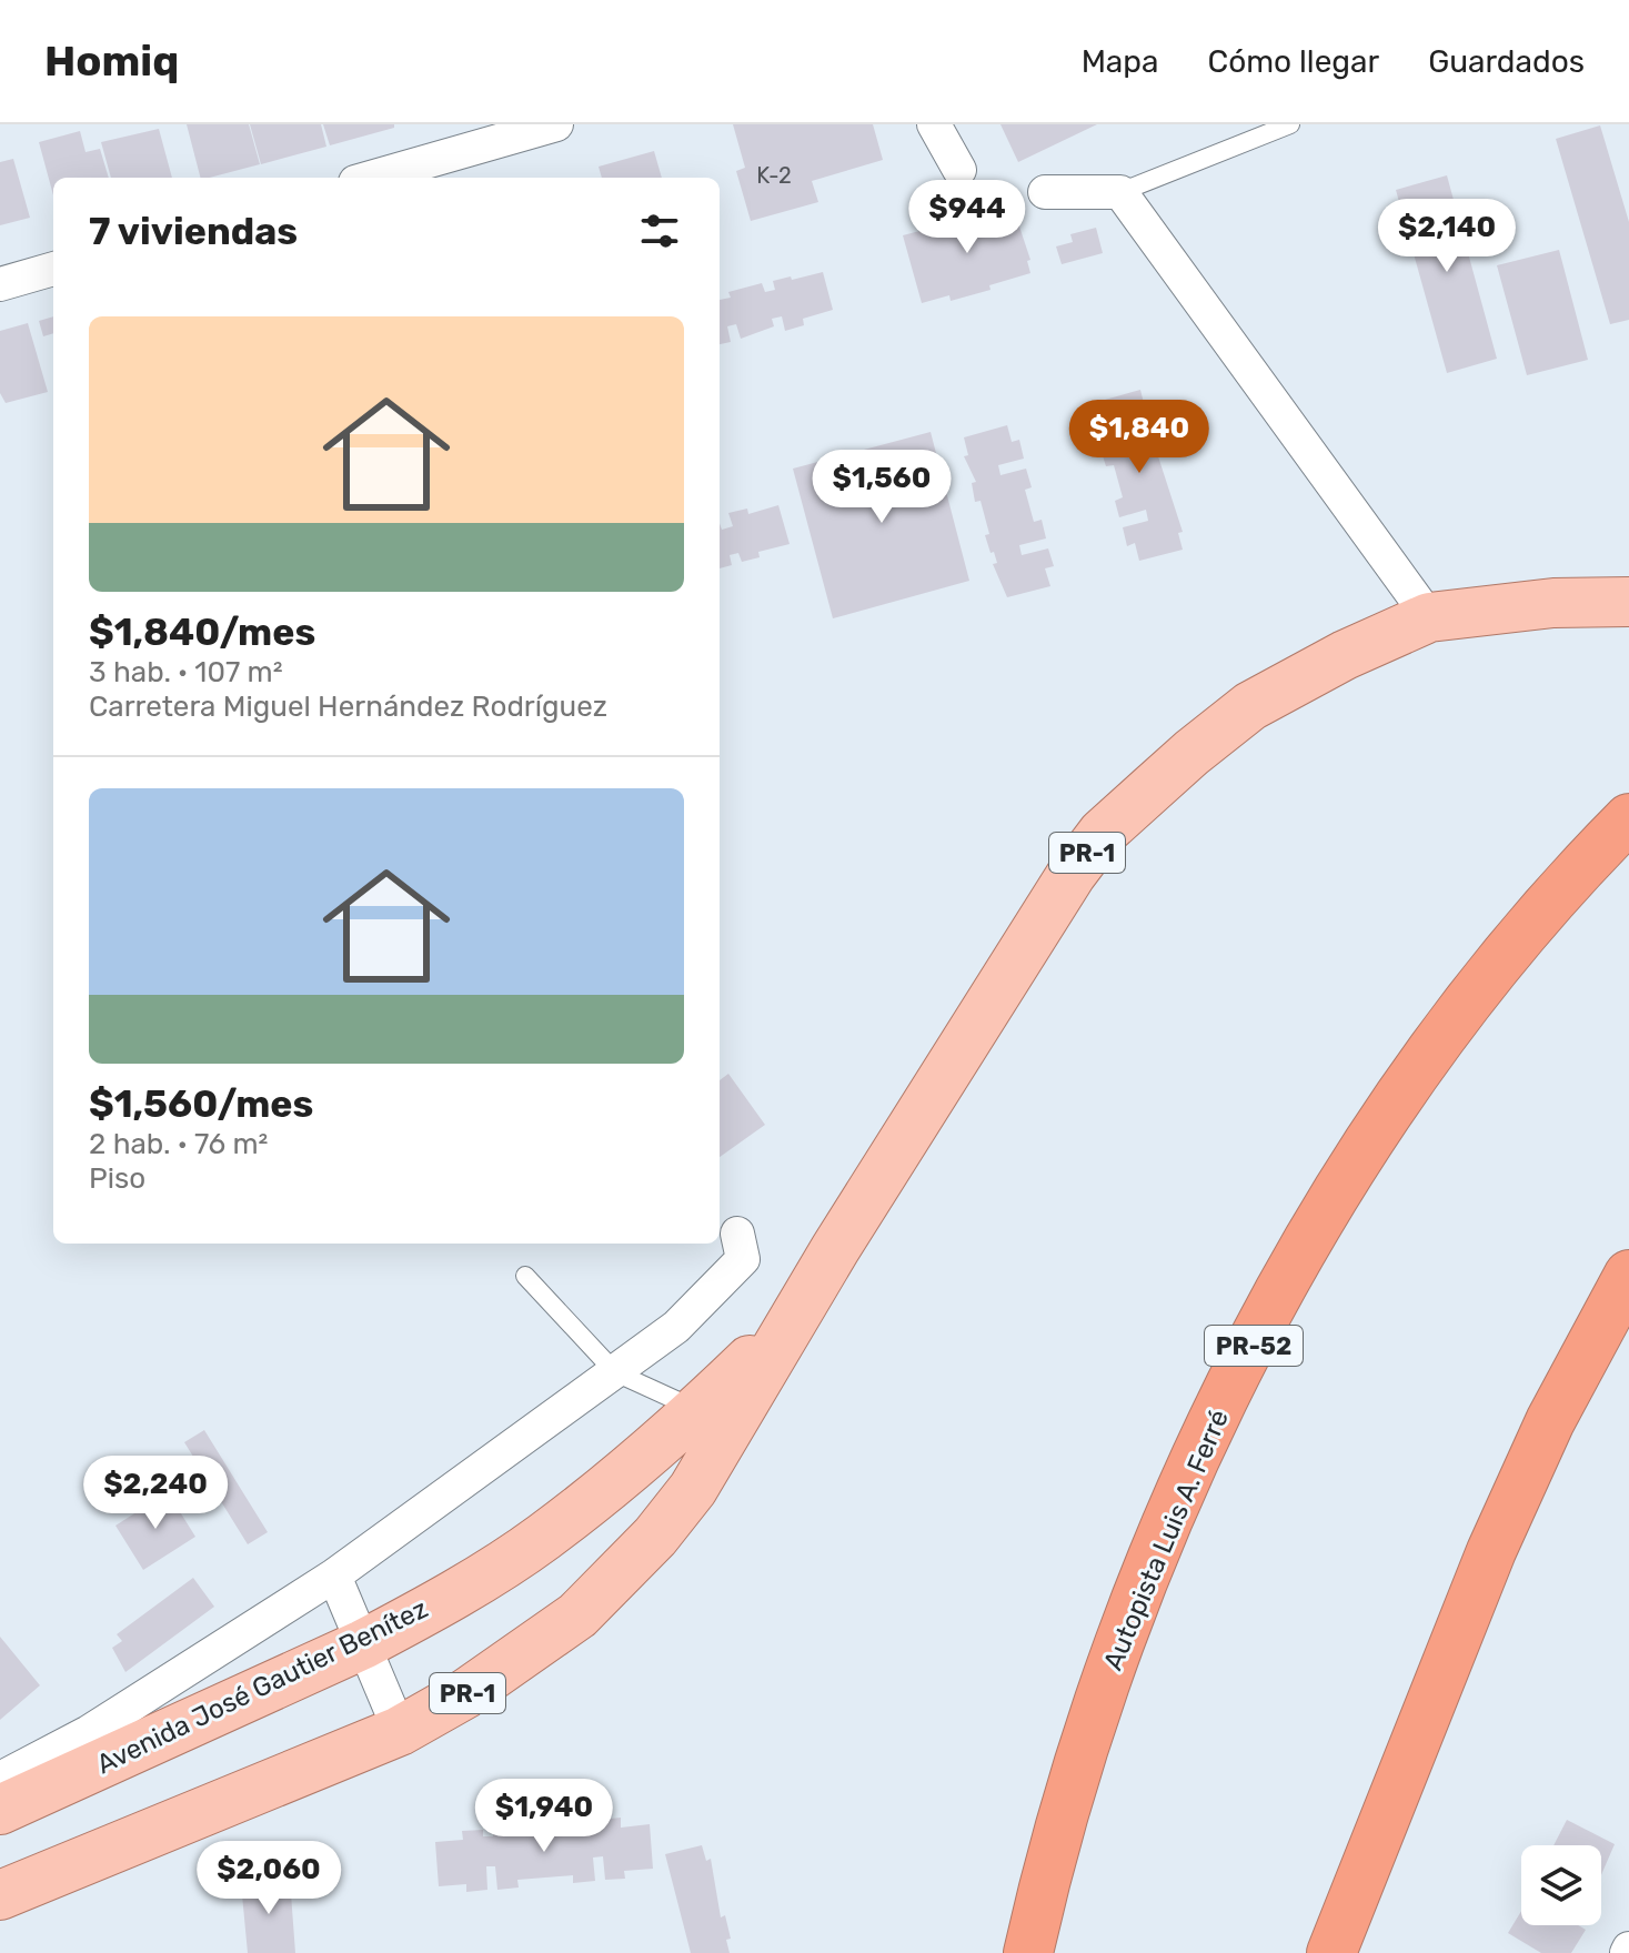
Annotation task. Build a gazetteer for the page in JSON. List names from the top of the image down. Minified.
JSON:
{"streets":{"highway":["PR-52","Autopista Luis A. Ferré"],"main road":["PR-1","Avenida José Gautier Benítez"]},"crossings":[["PR-1","Avenida José Gautier Benítez"]],"house_numbers":["K-2"],"page":{"header":"Homiq","nav":["Mapa","Cómo llegar","Guardados"],"heading":"7 viviendas","price":["$944","$2,140","$1,840","$1,560","$2,240","$1,940","$2,060"],"list":[{"name":"$1,840/mes","note":"3 hab. · 107 m² · Carretera Miguel Hernández Rodríguez"},{"name":"$1,560/mes","note":"2 hab. · 76 m² · Piso"}]}}
